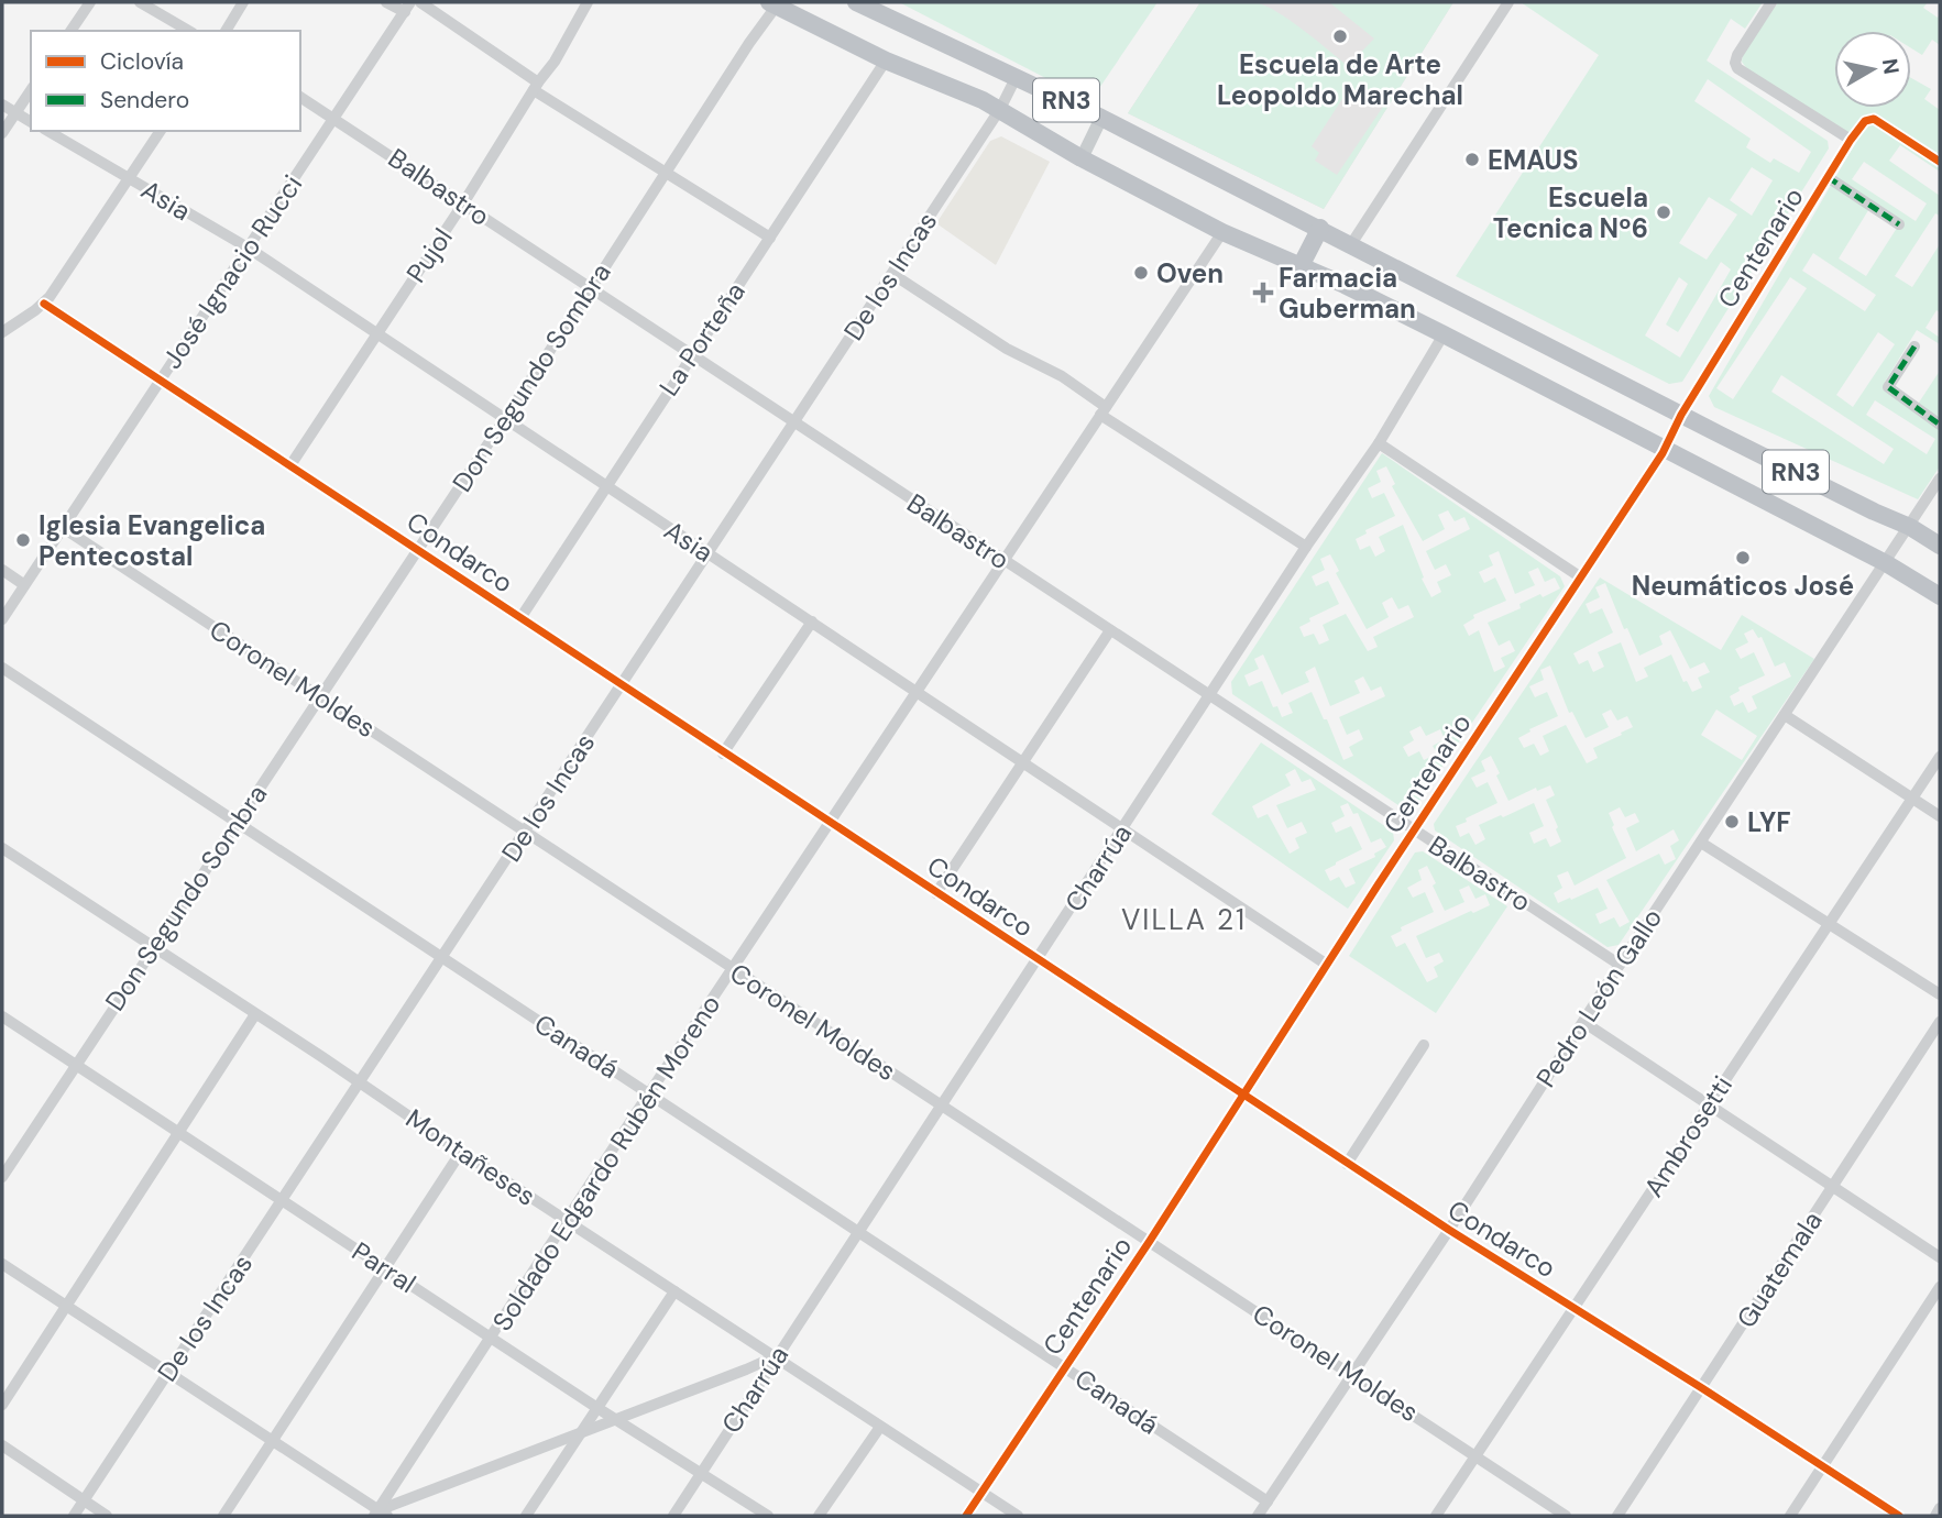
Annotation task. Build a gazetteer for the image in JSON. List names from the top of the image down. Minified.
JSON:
{"streets":{"highway":["RN3"],"street":["Balbastro","Asia","Centenario","Pujol","José Ignacio Rucci","De los Incas","La Porteña","Don Segundo Sombra","Condarco","Coronel Moldes","Charrúa","Pedro León Gallo","Canadá","Ambrosetti","Montañeses","Soldado Edgardo Rubén Moreno","Parral","Guatemala"]},"crossings":[["RN3","Centenario"],["RN3","De los Incas"],["RN3","La Porteña"],["RN3","Don Segundo Sombra"],["RN3","Charrúa"],["RN3","Pedro León Gallo"],["RN3","Soldado Edgardo Rubén Moreno"],["Balbastro","Centenario"],["Balbastro","Pujol"],["Balbastro","José Ignacio Rucci"],["Balbastro","De los Incas"],["Balbastro","La Porteña"],["Balbastro","Don Segundo Sombra"],["Balbastro","Charrúa"],["Balbastro","Pedro León Gallo"],["Balbastro","Soldado Edgardo Rubén Moreno"],["Asia","Centenario"],["Asia","Pujol"],["Asia","José Ignacio Rucci"],["Asia","De los Incas"],["Asia","La Porteña"],["Asia","Don Segundo Sombra"],["Asia","Charrúa"],["Asia","Soldado Edgardo Rubén Moreno"],["Centenario","Condarco"],["Centenario","Coronel Moldes"],["Centenario","Canadá"],["Centenario","Montañeses"],["Pujol","Condarco"],["José Ignacio Rucci","Condarco"],["José Ignacio Rucci","Coronel Moldes"],["De los Incas","Condarco"],["De los Incas","Coronel Moldes"],["De los Incas","Canadá"],["De los Incas","Montañeses"],["De los Incas","Parral"],["La Porteña","Condarco"],["Don Segundo Sombra","Condarco"],["Don Segundo Sombra","Coronel Moldes"],["Don Segundo Sombra","Canadá"],["Don Segundo Sombra","Montañeses"],["Don Segundo Sombra","Parral"],["Condarco","Charrúa"],["Condarco","Pedro León Gallo"],["Condarco","Ambrosetti"],["Condarco","Soldado Edgardo Rubén Moreno"],["Condarco","Guatemala"],["Coronel Moldes","Charrúa"],["Coronel Moldes","Pedro León Gallo"],["Coronel Moldes","Ambrosetti"],["Coronel Moldes","Soldado Edgardo Rubén Moreno"],["Charrúa","Canadá"],["Charrúa","Montañeses"],["Charrúa","Parral"],["Pedro León Gallo","Canadá"],["Canadá","Soldado Edgardo Rubén Moreno"],["Montañeses","Soldado Edgardo Rubén Moreno"],["Soldado Edgardo Rubén Moreno","Parral"]],"districts":["VILLA 21"],"places":{"other":["Escuela de Arte Leopoldo Marechal","EMAUS","Escuela Tecnica Nº6","Oven","Iglesia Evangelica Pentecostal","Neumáticos José","LYF"],"health":["Farmacia Guberman"]},"legend":["Ciclovía","Sendero"],"north":"right"}
